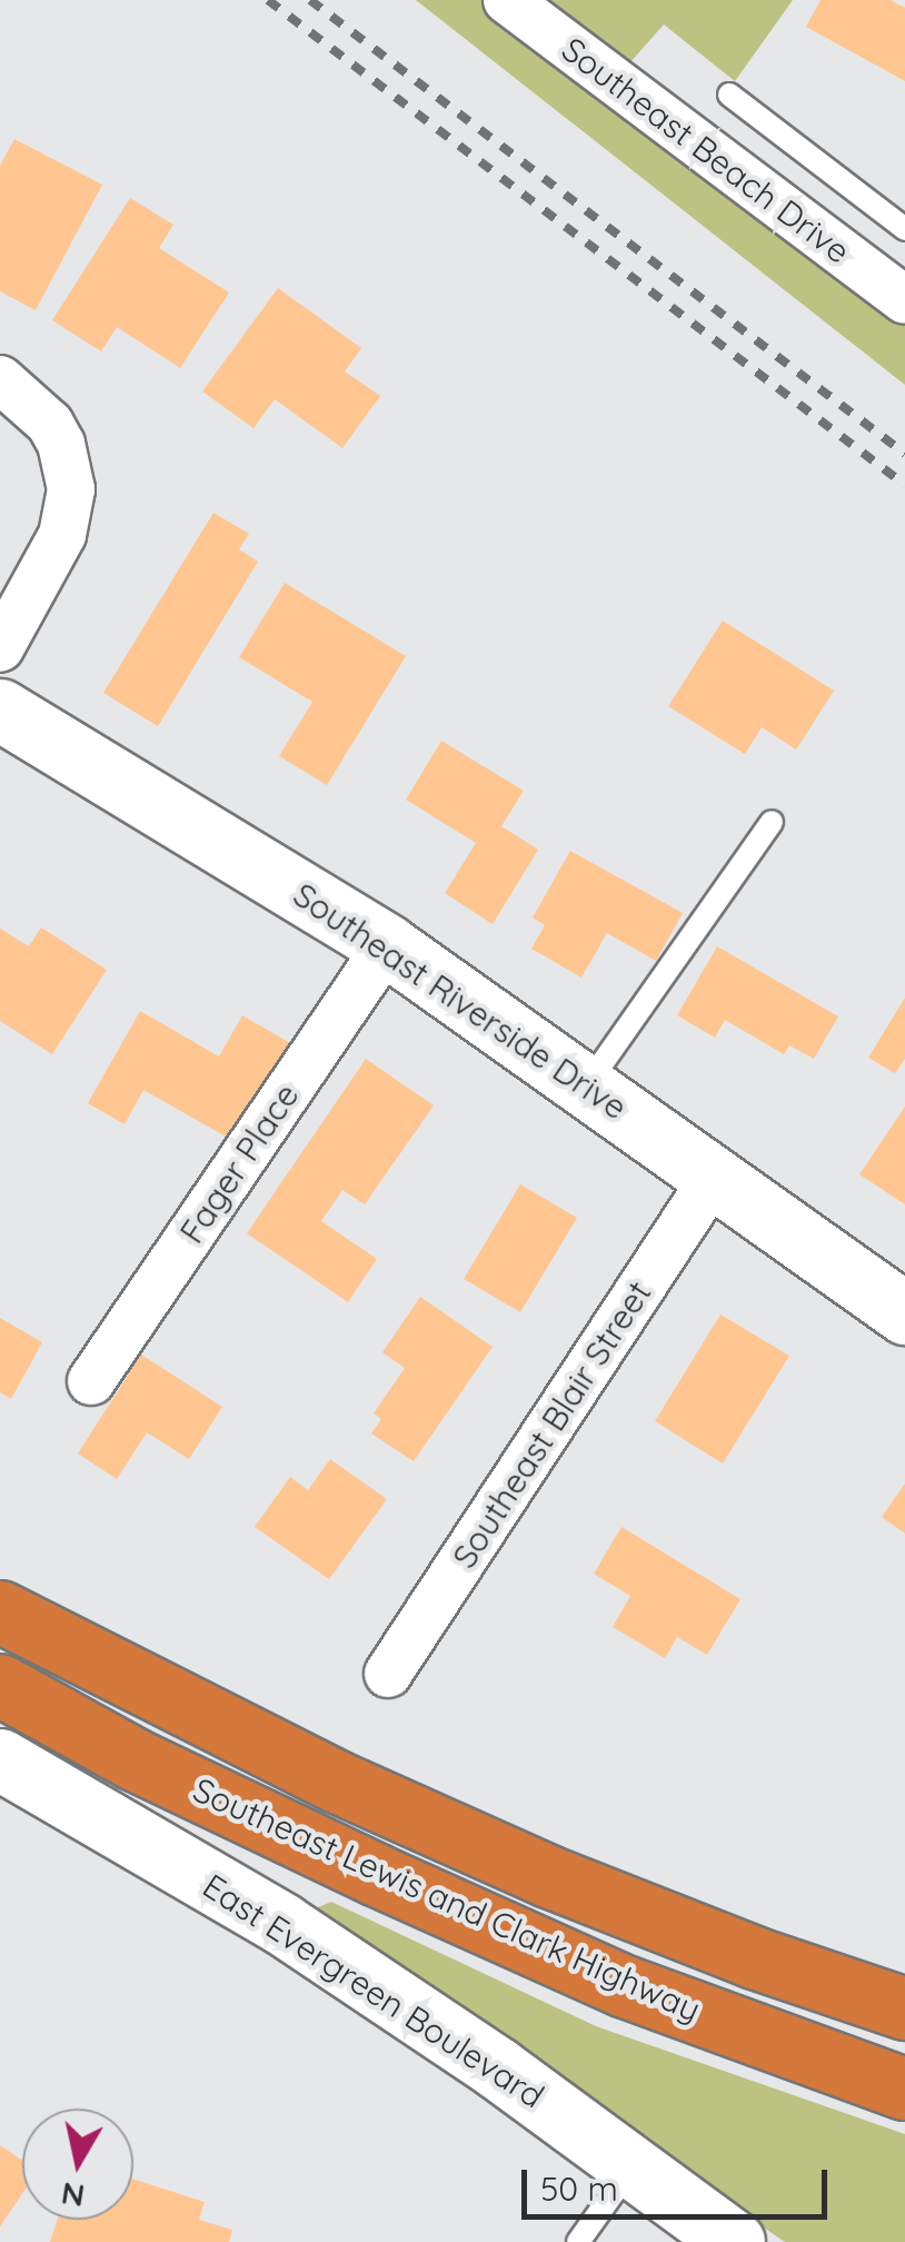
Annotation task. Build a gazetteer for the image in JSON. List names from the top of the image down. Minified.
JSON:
{"streets":{"highway":["Southeast Lewis and Clark Highway"],"street":["Southeast Beach Drive","Southeast Riverside Drive","Fager Place","Southeast Blair Street","East Evergreen Boulevard"]},"crossings":[["Southeast Riverside Drive","Fager Place"],["Southeast Riverside Drive","Southeast Blair Street"]],"scale_bar":"50 m","north":"bottom"}
